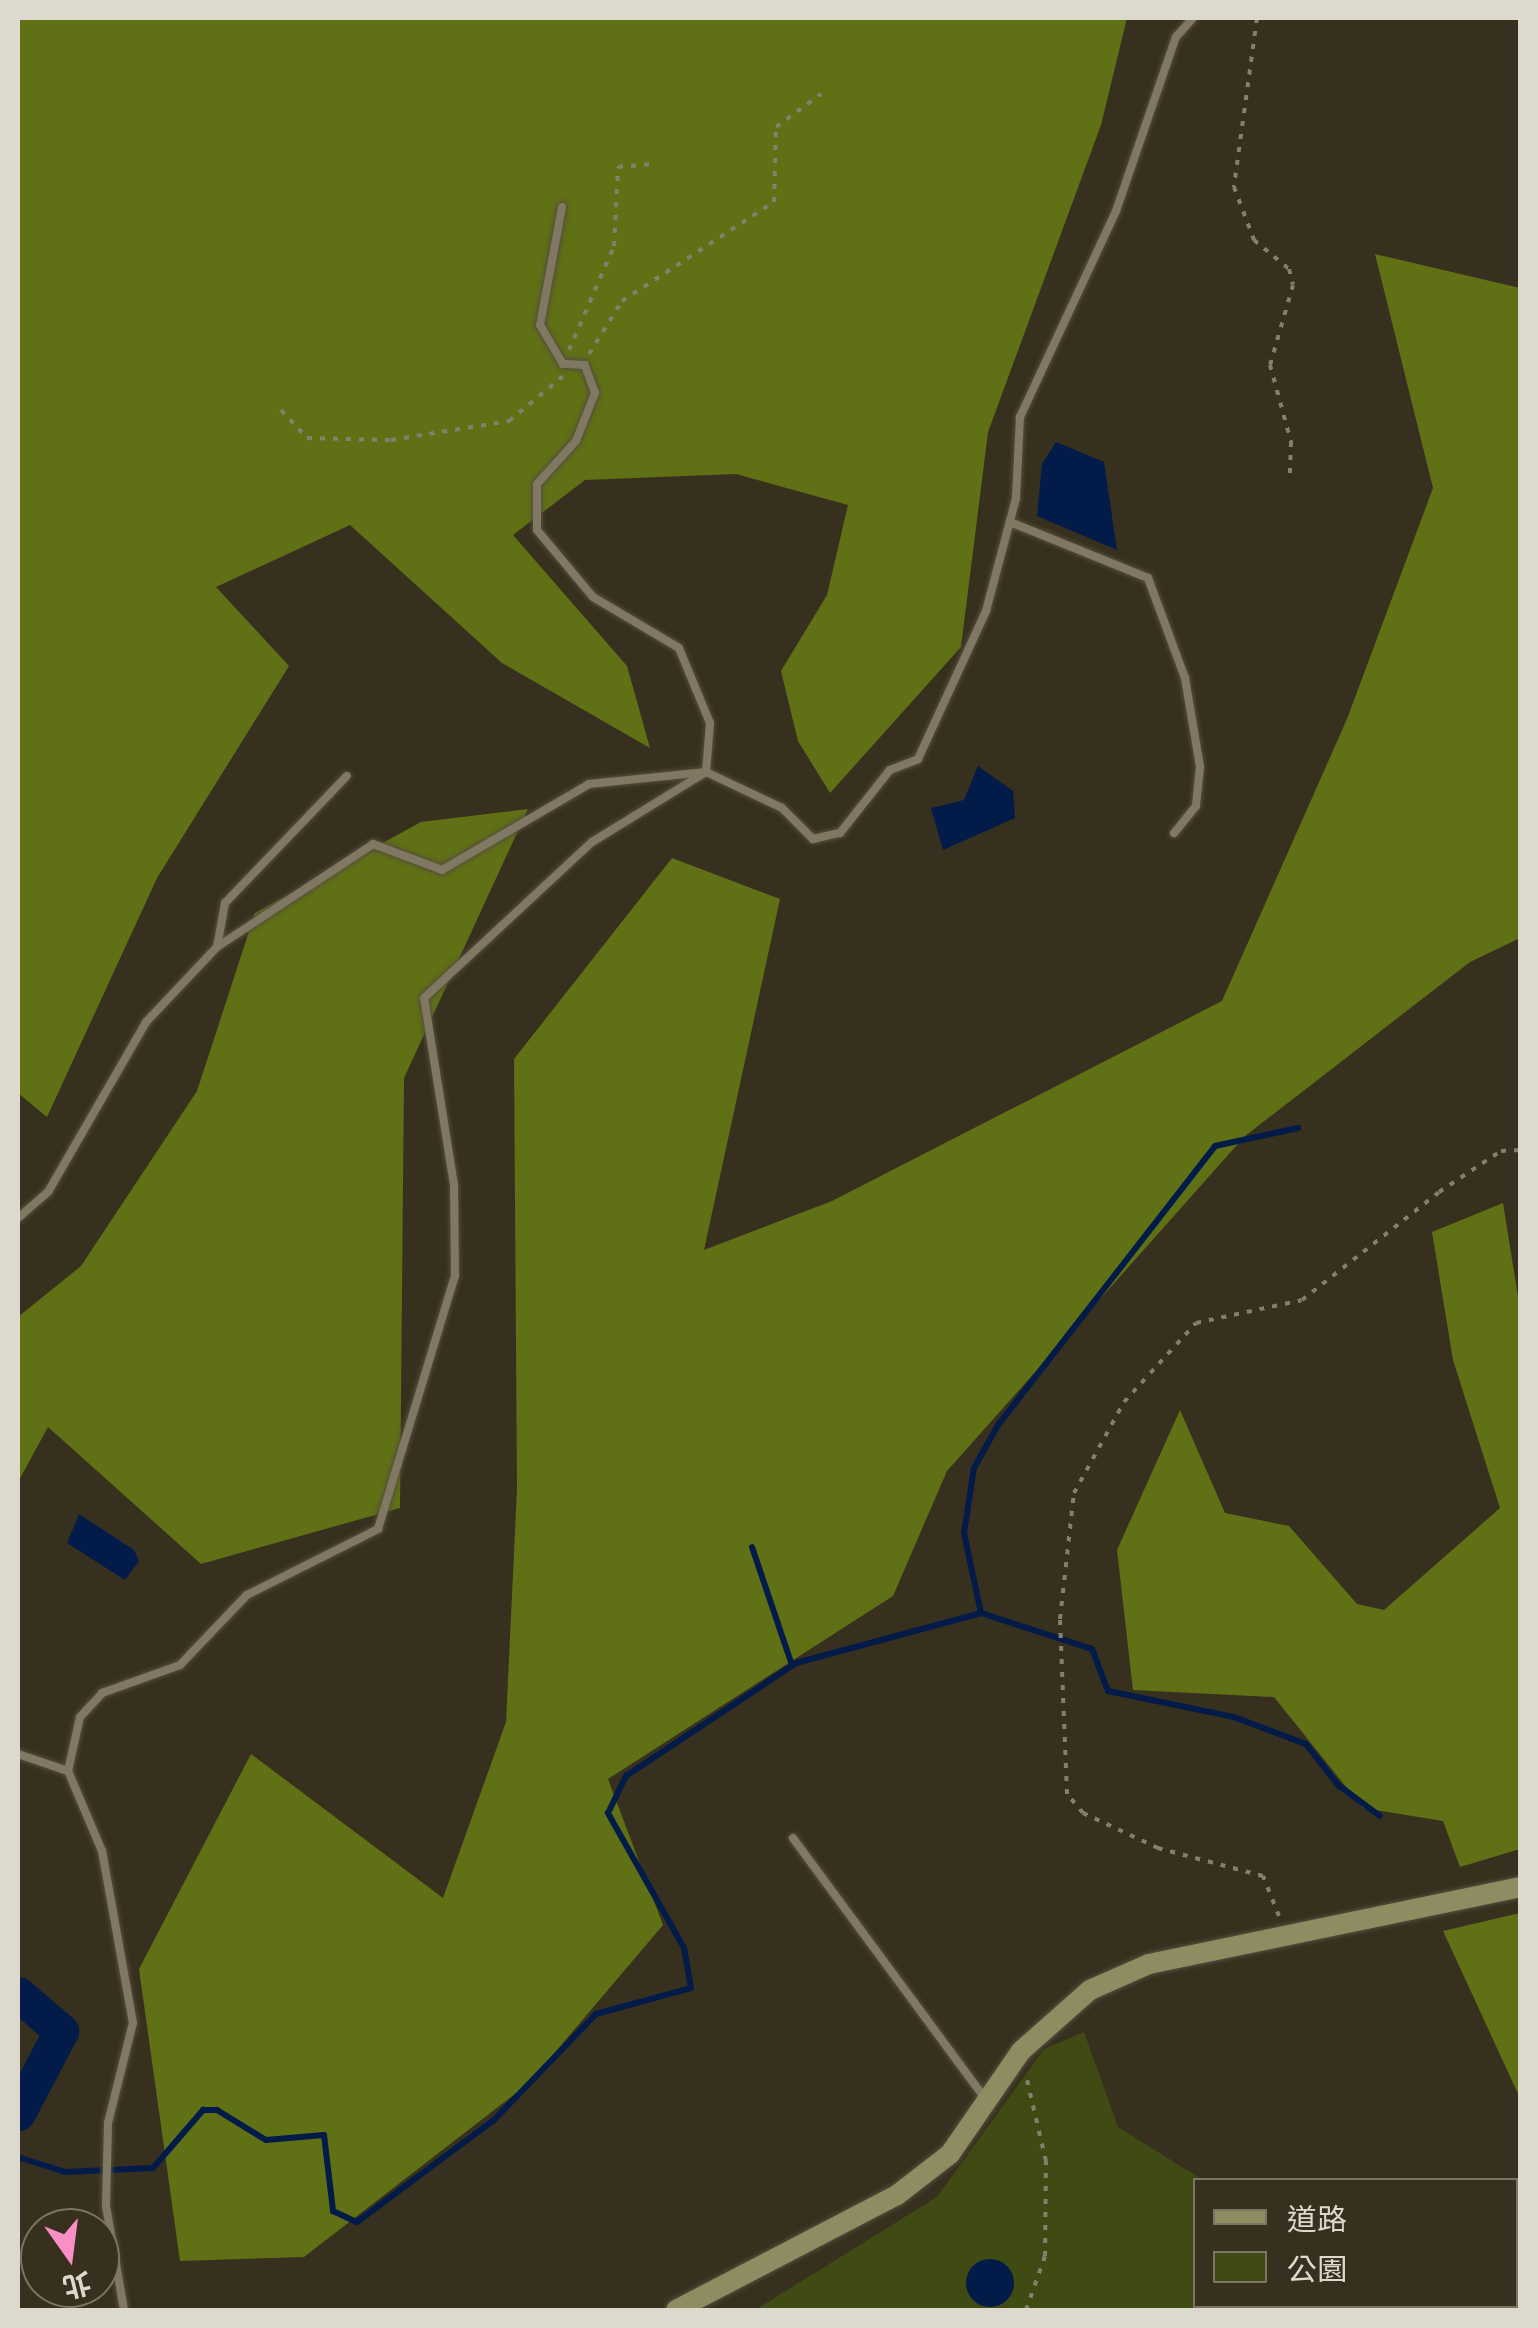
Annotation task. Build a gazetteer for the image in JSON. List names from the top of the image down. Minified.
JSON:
{"legend":["道路","公園"],"north":"bottom"}
